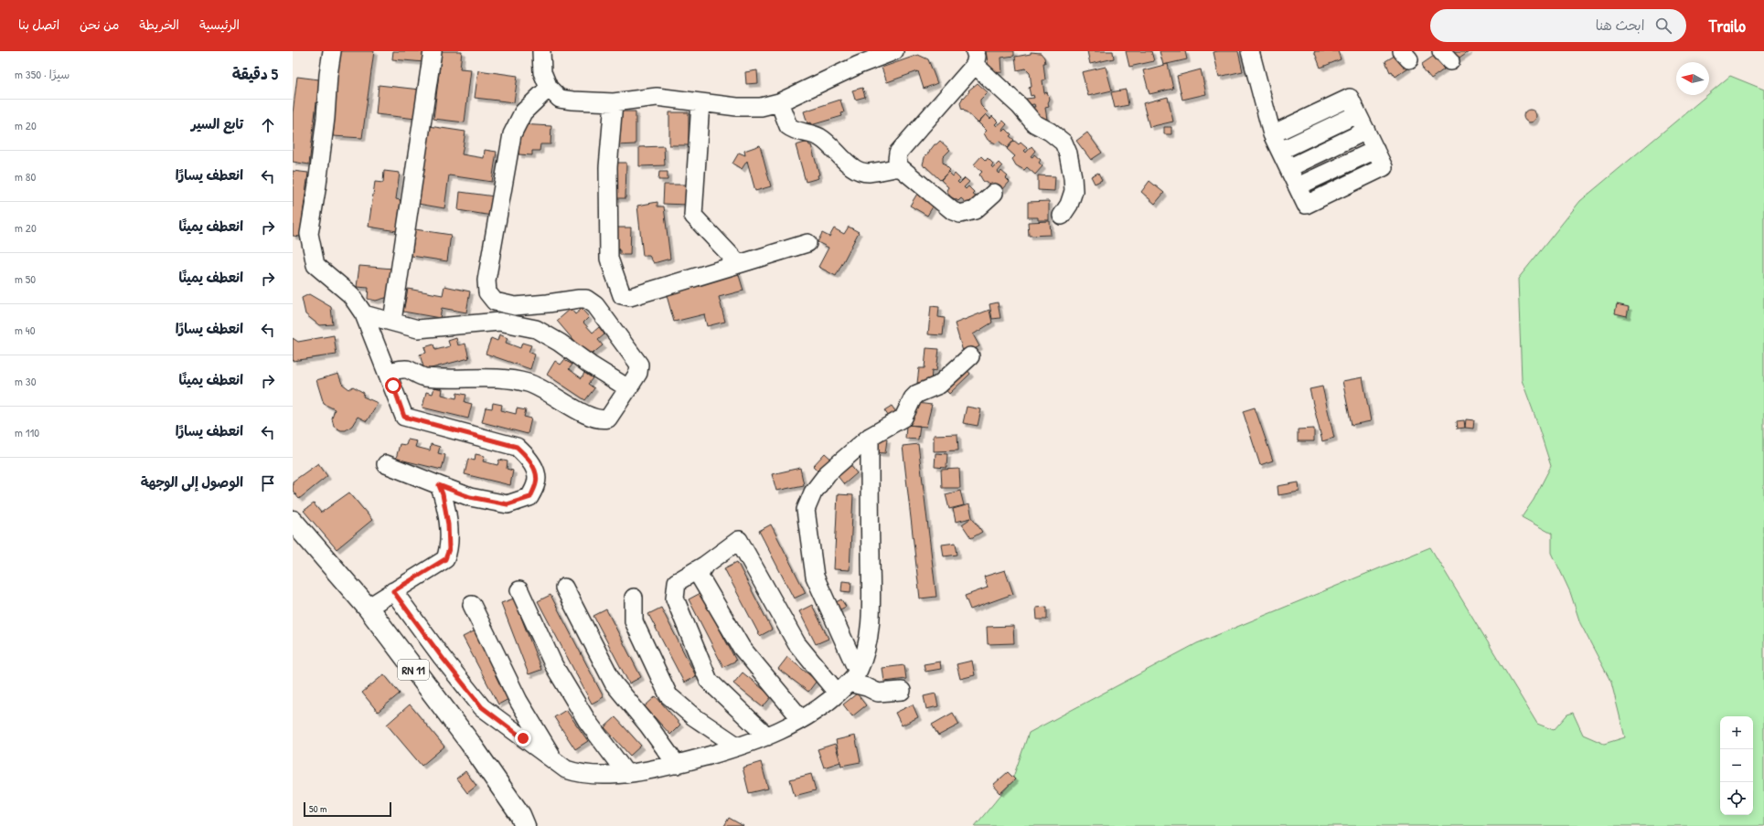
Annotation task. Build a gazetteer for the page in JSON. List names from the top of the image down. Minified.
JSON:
{"streets":{"main road":["RN 11"]},"scale_bar":"50 m","north":"left","page":{"header":"Trailo","search":"ابحث هنا","nav":["الرئيسية","الخريطة","من نحن","اتصل بنا"],"heading":["5 دقيقة","سيرًا · 350 m"],"list":[["تابع السير","20 m"],["انعطف يسارًا","80 m"],["انعطف يمينًا","20 m"],["انعطف يمينًا","50 m"],["انعطف يسارًا","40 m"],["انعطف يمينًا","30 m"],["انعطف يسارًا","110 m"],"الوصول إلى الوجهة"],"map_buttons":["+","−"],"scale":"50 m"}}
